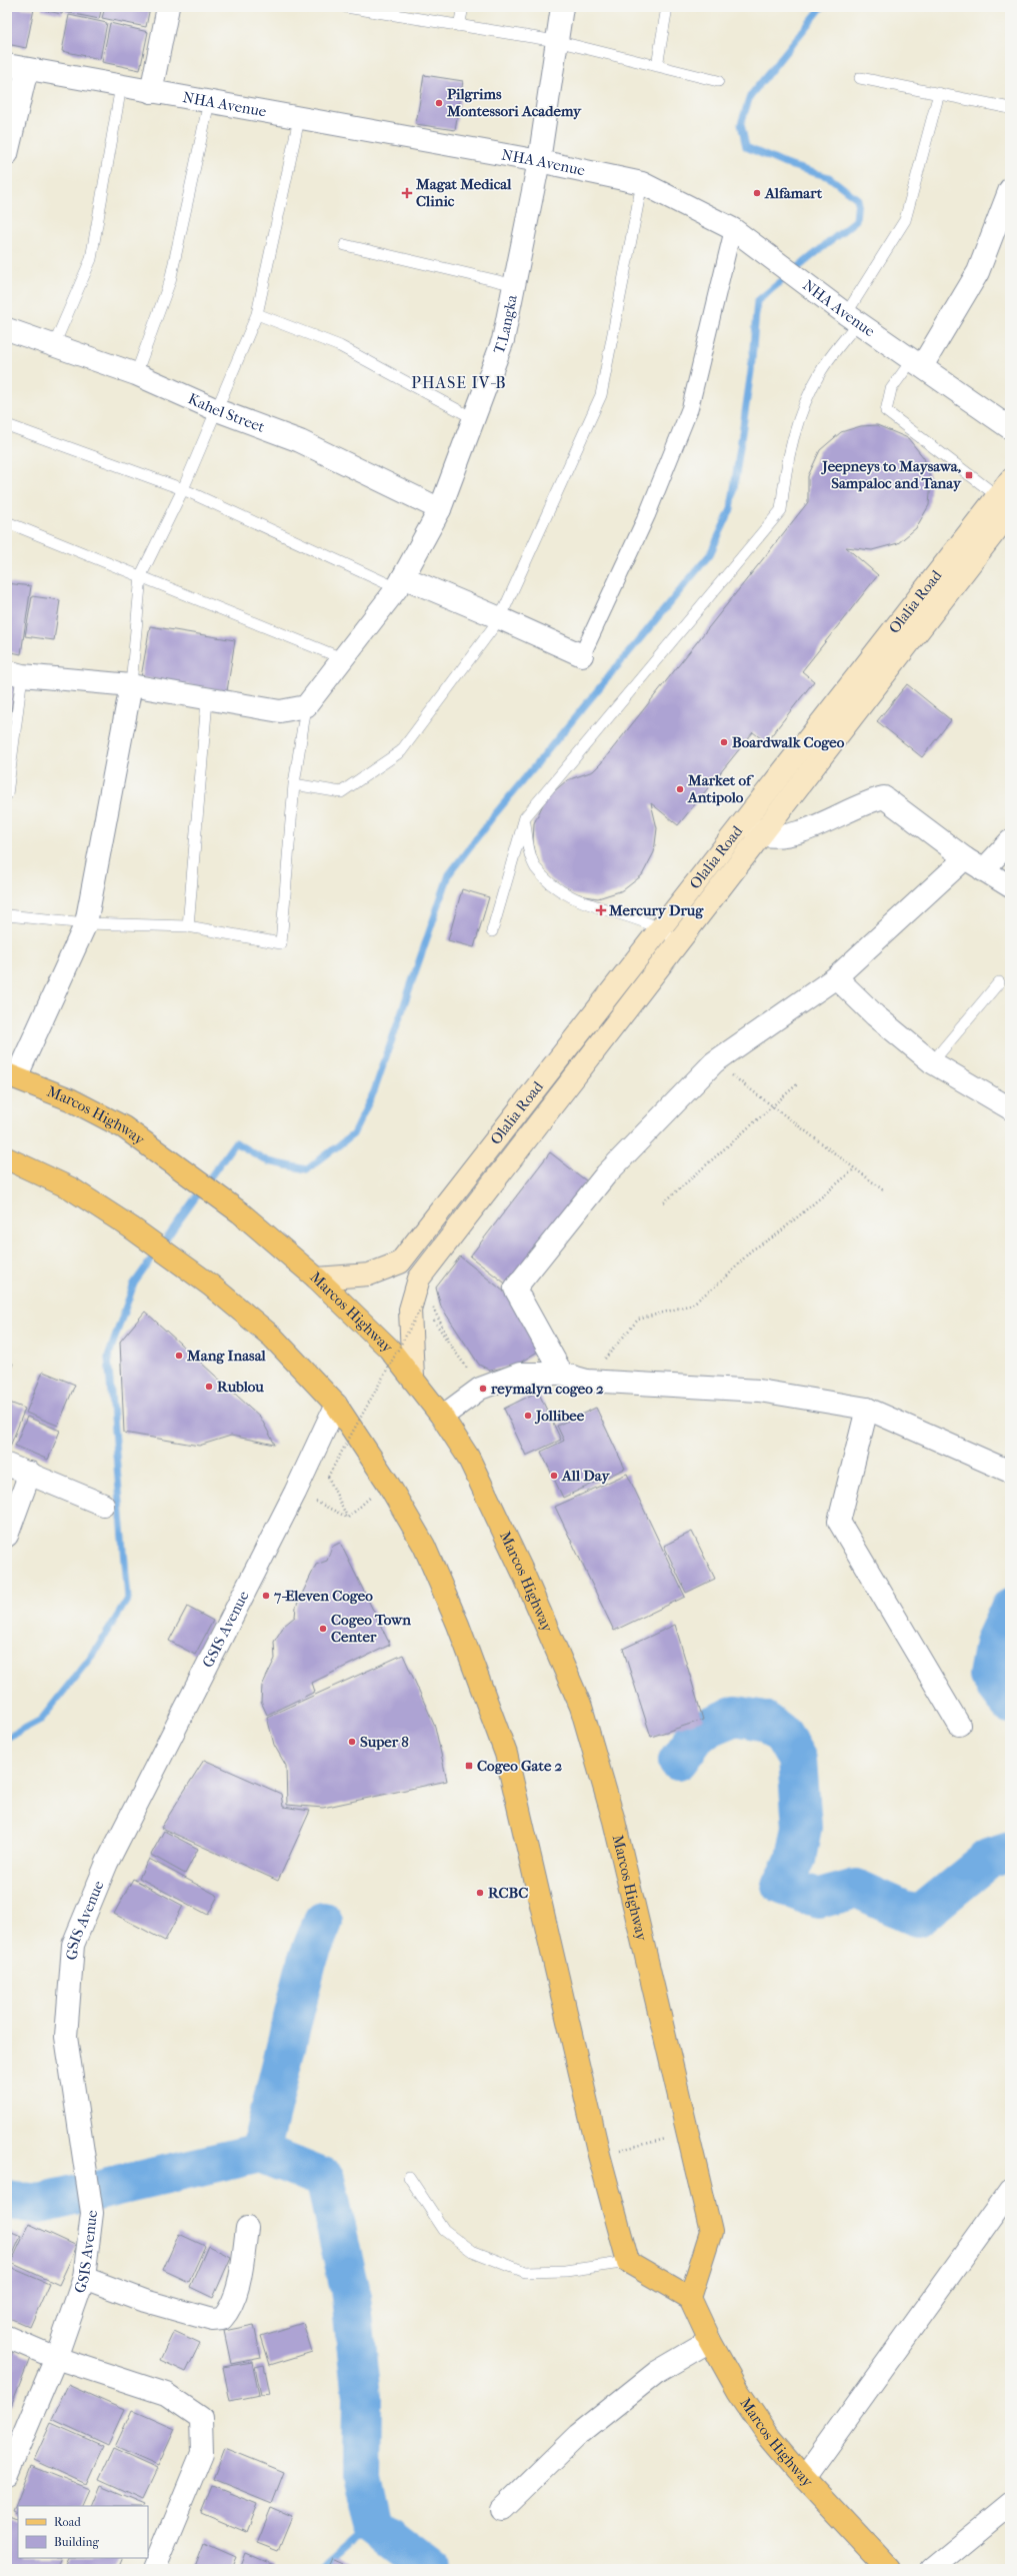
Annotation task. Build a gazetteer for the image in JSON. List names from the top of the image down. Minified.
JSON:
{"streets":{"main road":["Olalia Road","Marcos Highway"],"street":["NHA Avenue","T.Langka","Kahel Street","GSIS Avenue"]},"crossings":[["NHA Avenue","T.Langka"],["T.Langka","Kahel Street"],["Olalia Road","Marcos Highway"]],"districts":["PHASE IV-B"],"places":{"other":["Pilgrims Montessori Academy","Alfamart","Boardwalk Cogeo","Market of Antipolo","Mang Inasal","Rublou","reymalyn cogeo 2","Jollibee","All Day","7-Eleven Cogeo","Cogeo Town Center","Super 8","RCBC"],"health":["Magat Medical Clinic","Mercury Drug"],"transit":["Jeepneys to Maysawa, Sampaloc and Tanay","Cogeo Gate 2"]},"legend":["Road","Building"]}
